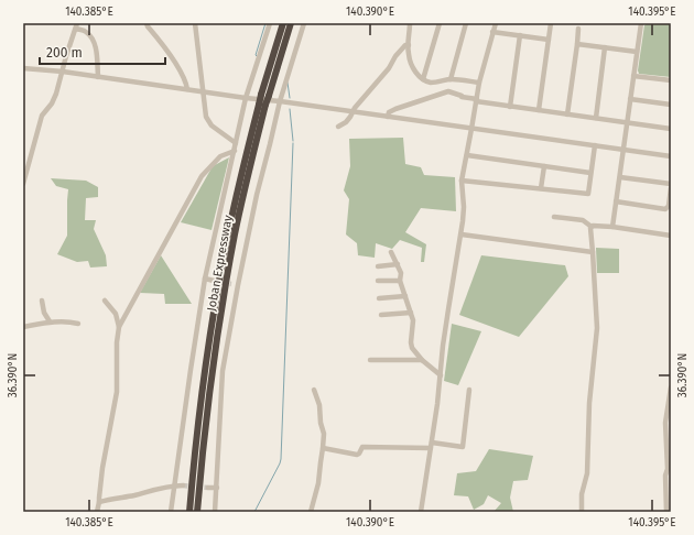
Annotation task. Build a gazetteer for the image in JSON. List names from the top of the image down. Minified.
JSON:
{"streets":{"highway":["Joban Expressway"]},"scale_bar":"200 m","coordinates":["140.385°E","140.390°E","140.395°E","36.390°N"]}
